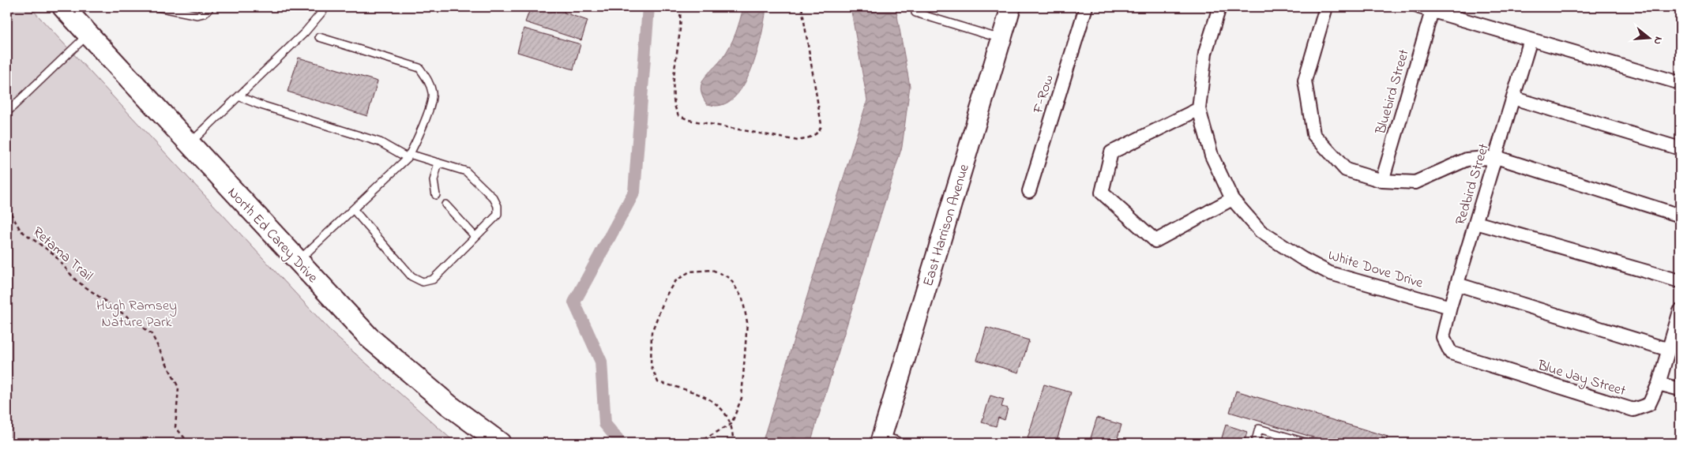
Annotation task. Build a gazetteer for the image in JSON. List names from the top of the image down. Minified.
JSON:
{"streets":{"main road":["East Harrison Avenue","North Ed Carey Drive"],"street":["Bluebird Street","F-Row","Redbird Street","White Dove Drive","Blue Jay Street"],"path":["Retama Trail"]},"crossings":[["Redbird Street","White Dove Drive"],["Redbird Street","Blue Jay Street"]],"parks":["Hugh Ramsey Nature Park"],"north":"right"}
